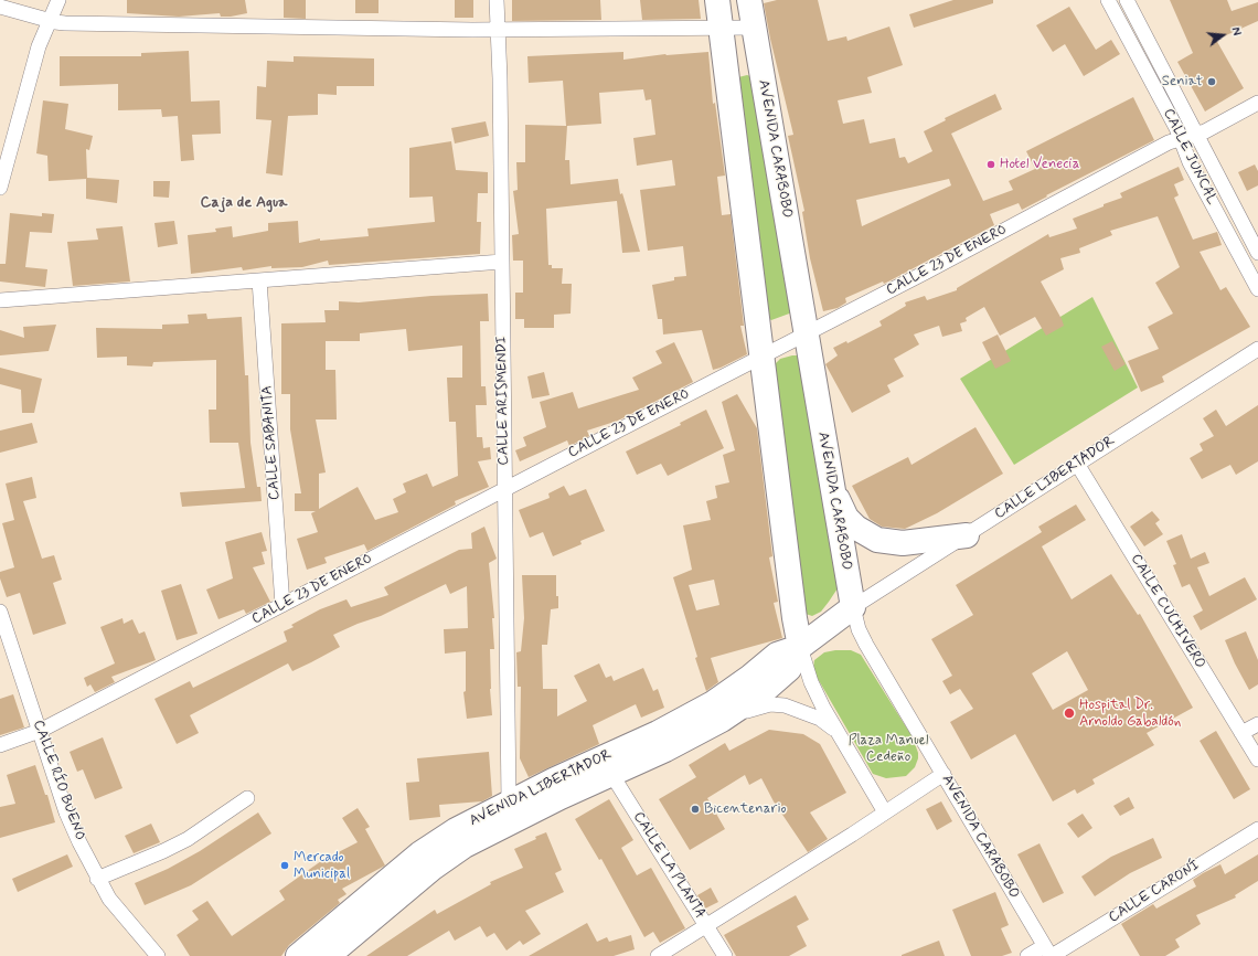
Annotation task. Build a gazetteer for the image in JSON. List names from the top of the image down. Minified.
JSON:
{"streets":{"highway":["AVENIDA CARABOBO","AVENIDA LIBERTADOR"],"street":["CALLE JUNCAL","CALLE 23 DE ENERO","CALLE ARISMENDI","CALLE SABANITA","CALLE LIBERTADOR","CALLE CUCHIVERO","CALLE RÍO BUENO","CALLE LA PLANTA","CALLE CARONÍ"]},"crossings":[["AVENIDA CARABOBO","CALLE 23 DE ENERO"],["AVENIDA CARABOBO","CALLE LIBERTADOR"],["AVENIDA CARABOBO","AVENIDA LIBERTADOR"],["AVENIDA CARABOBO","CALLE CARONÍ"],["CALLE JUNCAL","CALLE 23 DE ENERO"],["CALLE 23 DE ENERO","CALLE ARISMENDI"],["CALLE 23 DE ENERO","CALLE SABANITA"],["CALLE 23 DE ENERO","CALLE RÍO BUENO"],["CALLE ARISMENDI","AVENIDA LIBERTADOR"],["CALLE LIBERTADOR","CALLE CUCHIVERO"],["CALLE LIBERTADOR","AVENIDA LIBERTADOR"],["AVENIDA LIBERTADOR","CALLE LA PLANTA"]],"districts":["Caja de Agua"],"parks":["Plaza Manuel Cedeño"],"places":["Seniat","Hotel Venecia","Hospital Dr. Arnoldo Gabaldón","Bicentenario","Mercado Municipal"],"north":"right"}
